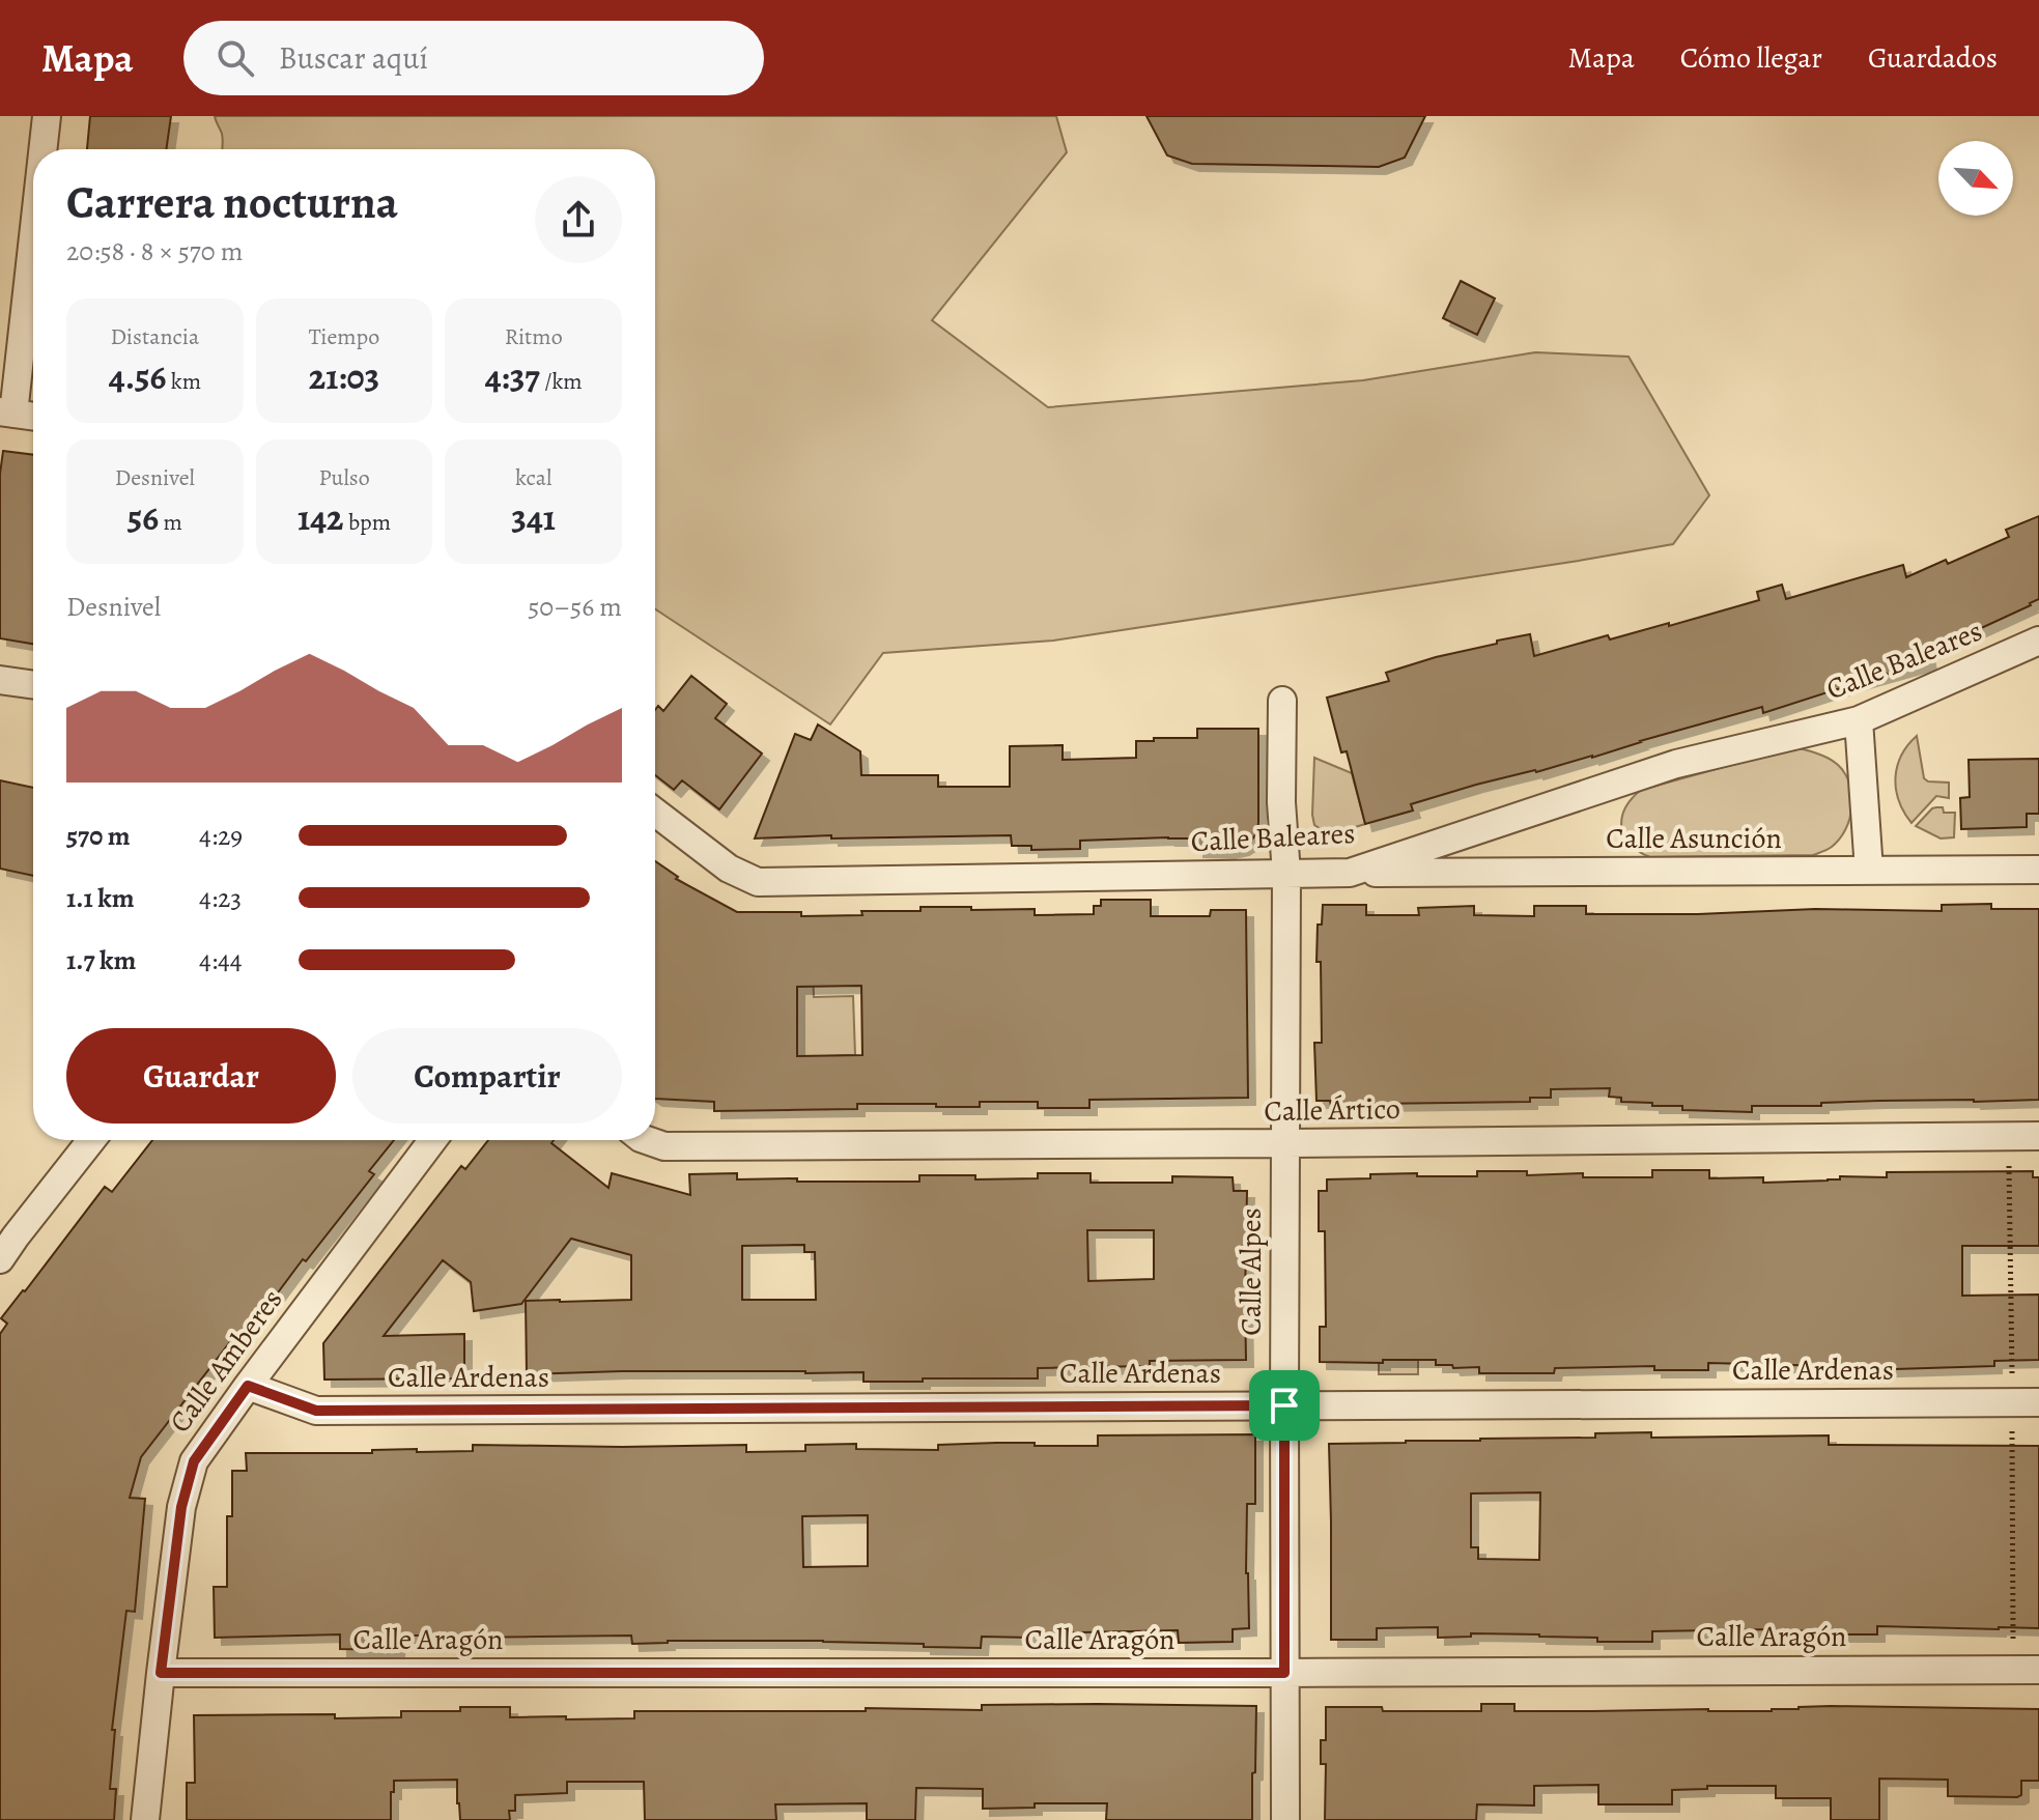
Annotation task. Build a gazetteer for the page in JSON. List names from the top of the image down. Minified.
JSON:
{"streets":{"street":["Calle Baleares","Calle Asunción","Calle Ártico","Calle Alpes","Calle Amberes","Calle Ardenas","Calle Aragón"]},"crossings":[["Calle Baleares","Calle Asunción"],["Calle Baleares","Calle Alpes"],["Calle Ártico","Calle Alpes"],["Calle Alpes","Calle Ardenas"],["Calle Alpes","Calle Aragón"],["Calle Amberes","Calle Ardenas"],["Calle Amberes","Calle Aragón"]],"north":"bottom right","page":{"header":"Mapa","search":"Buscar aquí","nav":["Mapa","Cómo llegar","Guardados"],"heading":["Carrera nocturna","20:58 · 8 × 570 m"],"stats":[["Distancia","4.56 km"],["Tiempo","21:03"],["Ritmo","4:37 /km"],["Desnivel","56 m"],["Pulso","142 bpm"],["kcal","341"]],"chart":["Desnivel","50–56 m"],"list":[{"name":"570 m","note":"4:29"},{"name":"1.1 km","note":"4:23"},{"name":"1.7 km","note":"4:44"}],"buttons":["Guardar","Compartir"]}}
